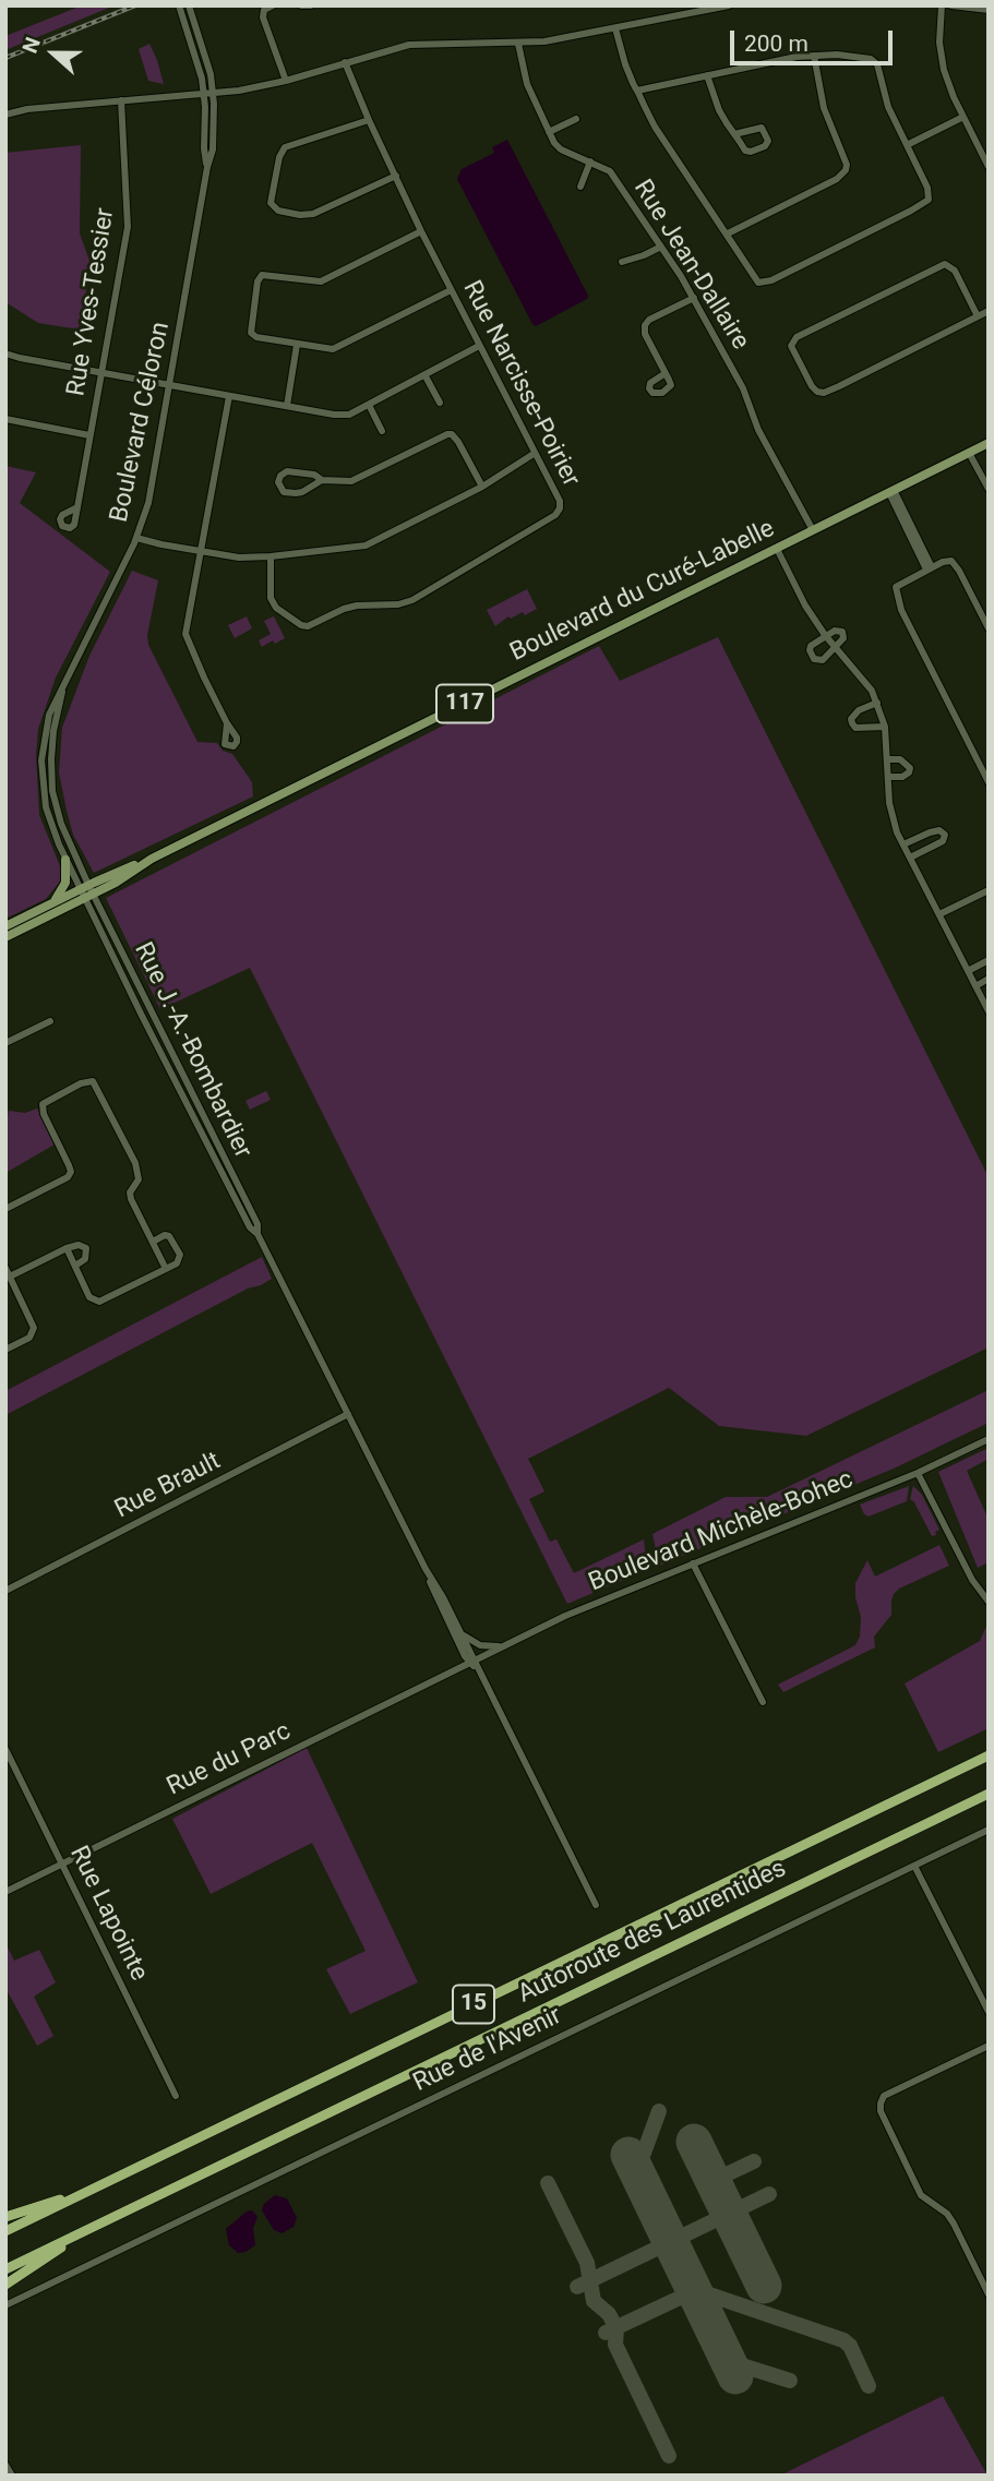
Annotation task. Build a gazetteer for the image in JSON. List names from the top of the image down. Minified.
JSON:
{"streets":{"highway":["Autoroute des Laurentides","15"],"main road":["Boulevard du Curé-Labelle","117"],"street":["Rue Jean-Dallaire","Rue Yves-Tessier","Rue Narcisse-Poirier","Boulevard Céloron","Rue J.-A.-Bombardier","Rue Brault","Boulevard Michèle-Bohec","Rue du Parc","Rue Lapointe","Rue de l'Avenir"]},"crossings":[["Rue Jean-Dallaire","Boulevard du Curé-Labelle"],["Boulevard Céloron","Boulevard du Curé-Labelle"],["Boulevard Céloron","Rue J.-A.-Bombardier"],["Boulevard du Curé-Labelle","Rue J.-A.-Bombardier"],["Rue J.-A.-Bombardier","Rue Brault"],["Rue J.-A.-Bombardier","Boulevard Michèle-Bohec"],["Rue J.-A.-Bombardier","Rue du Parc"],["Boulevard Michèle-Bohec","Rue du Parc"],["Rue du Parc","Rue Lapointe"]],"scale_bar":"200 m","north":"left"}
